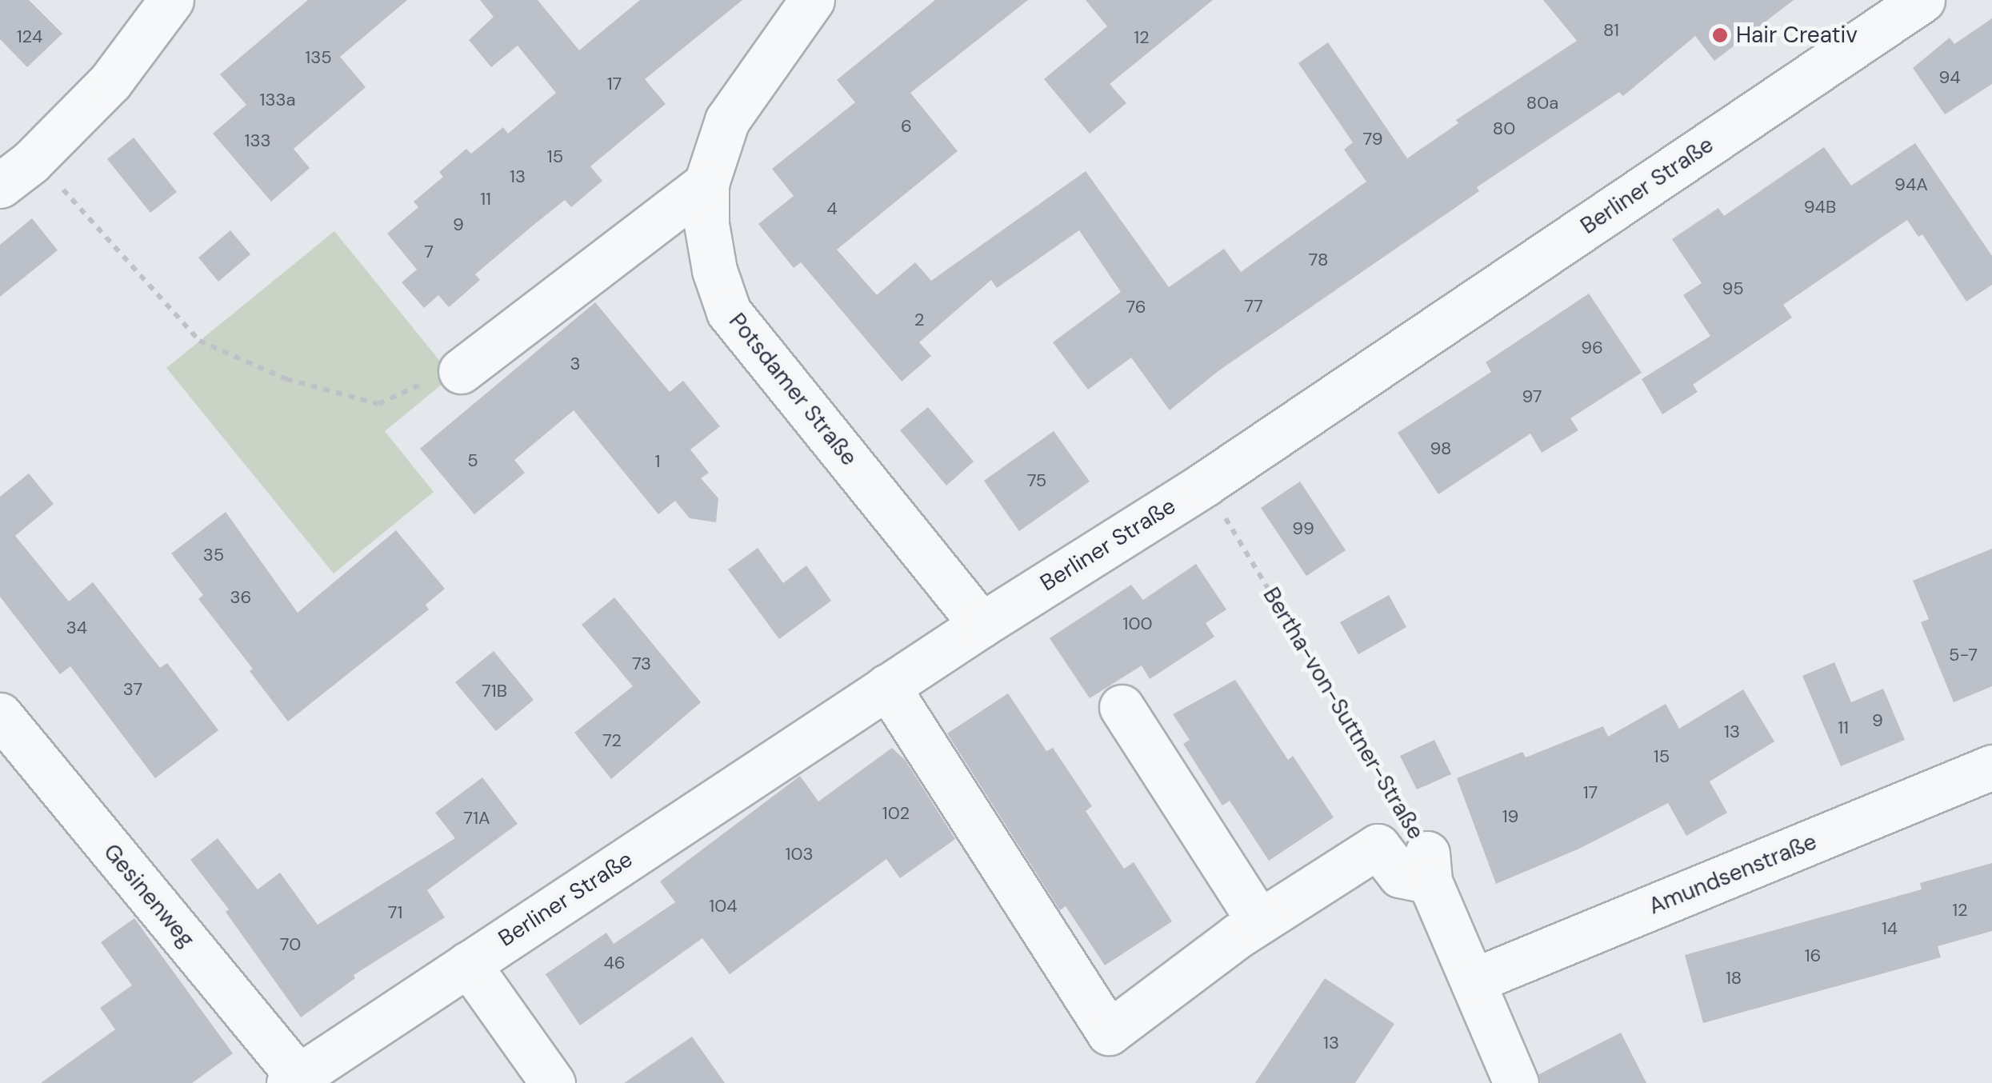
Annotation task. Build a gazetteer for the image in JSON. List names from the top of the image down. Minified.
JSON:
{"streets":{"street":["Berliner Straße","Potsdamer Straße","Amundsenstraße","Gesinenweg"],"path":["Bertha-von-Suttner-Straße"]},"crossings":[["Berliner Straße","Potsdamer Straße"],["Berliner Straße","Bertha-von-Suttner-Straße"],["Berliner Straße","Gesinenweg"]],"places":["Hair Creativ"],"house_numbers":["81","124","12","135","94","17","133a","80a","6","80","79","133","15","13","94A","11","94B","4","9","7","78","95","77","76","2","96","3","97","98","5","1","75","99","35","36","100","34","5-7","73","37","71B","9","11","13","72","15","17","102","19","71A","103","104","12","71","14","70","16","46","18","13"]}
